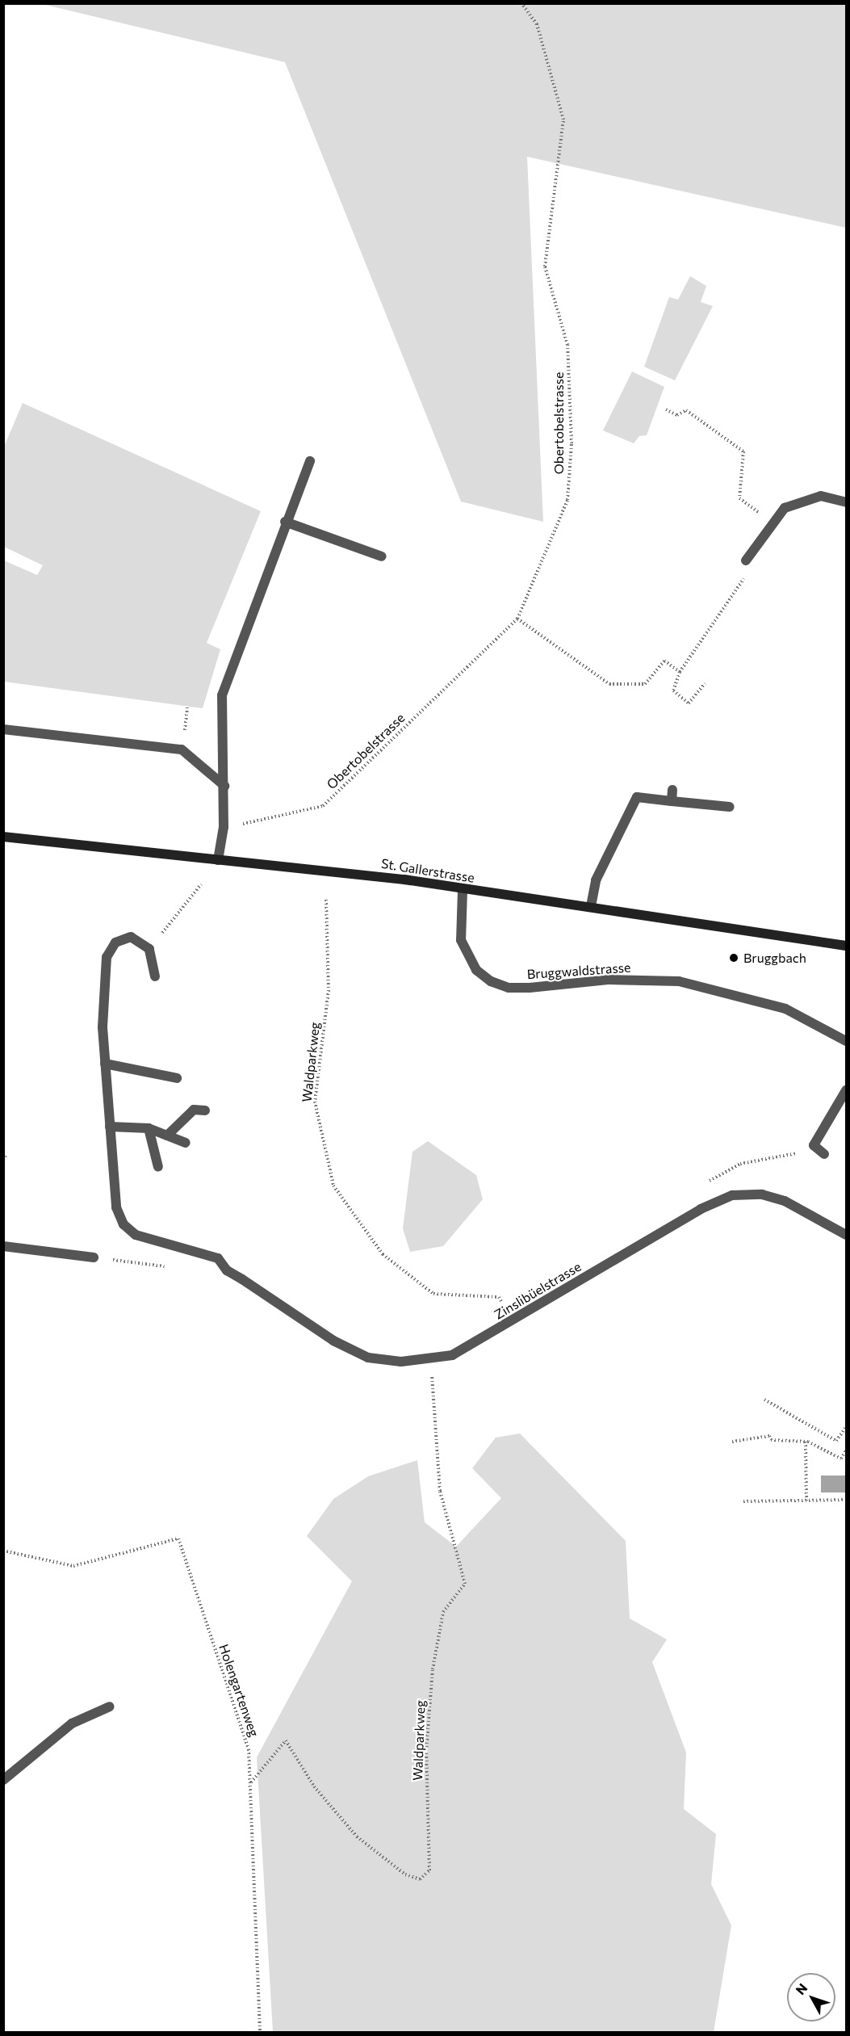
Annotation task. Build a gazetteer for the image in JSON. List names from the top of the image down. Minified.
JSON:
{"streets":{"main road":["St. Gallerstrasse"],"street":["Bruggwaldstrasse","Zinslibüelstrasse"],"path":["Obertobelstrasse","Waldparkweg","Holengartenweg"]},"crossings":[["St. Gallerstrasse","Bruggwaldstrasse"],["Waldparkweg","Zinslibüelstrasse"],["Waldparkweg","Holengartenweg"]],"places":["Bruggbach"],"north":"top left"}
